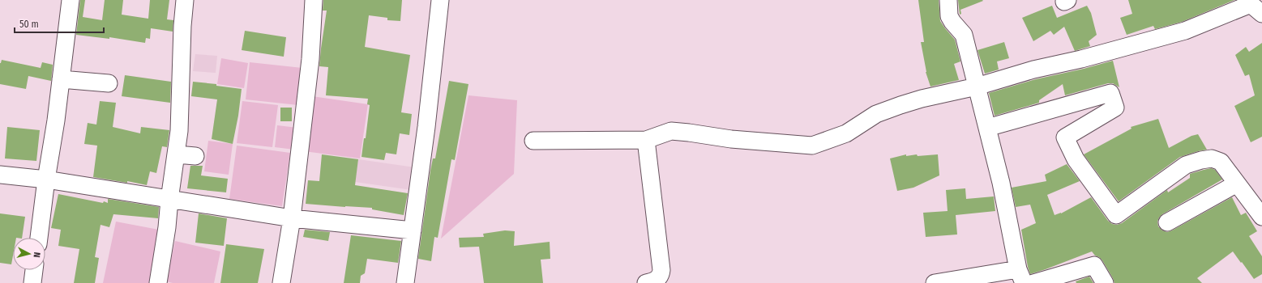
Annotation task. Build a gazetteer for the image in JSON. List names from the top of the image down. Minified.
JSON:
{"scale_bar":"50 m","north":"right"}
